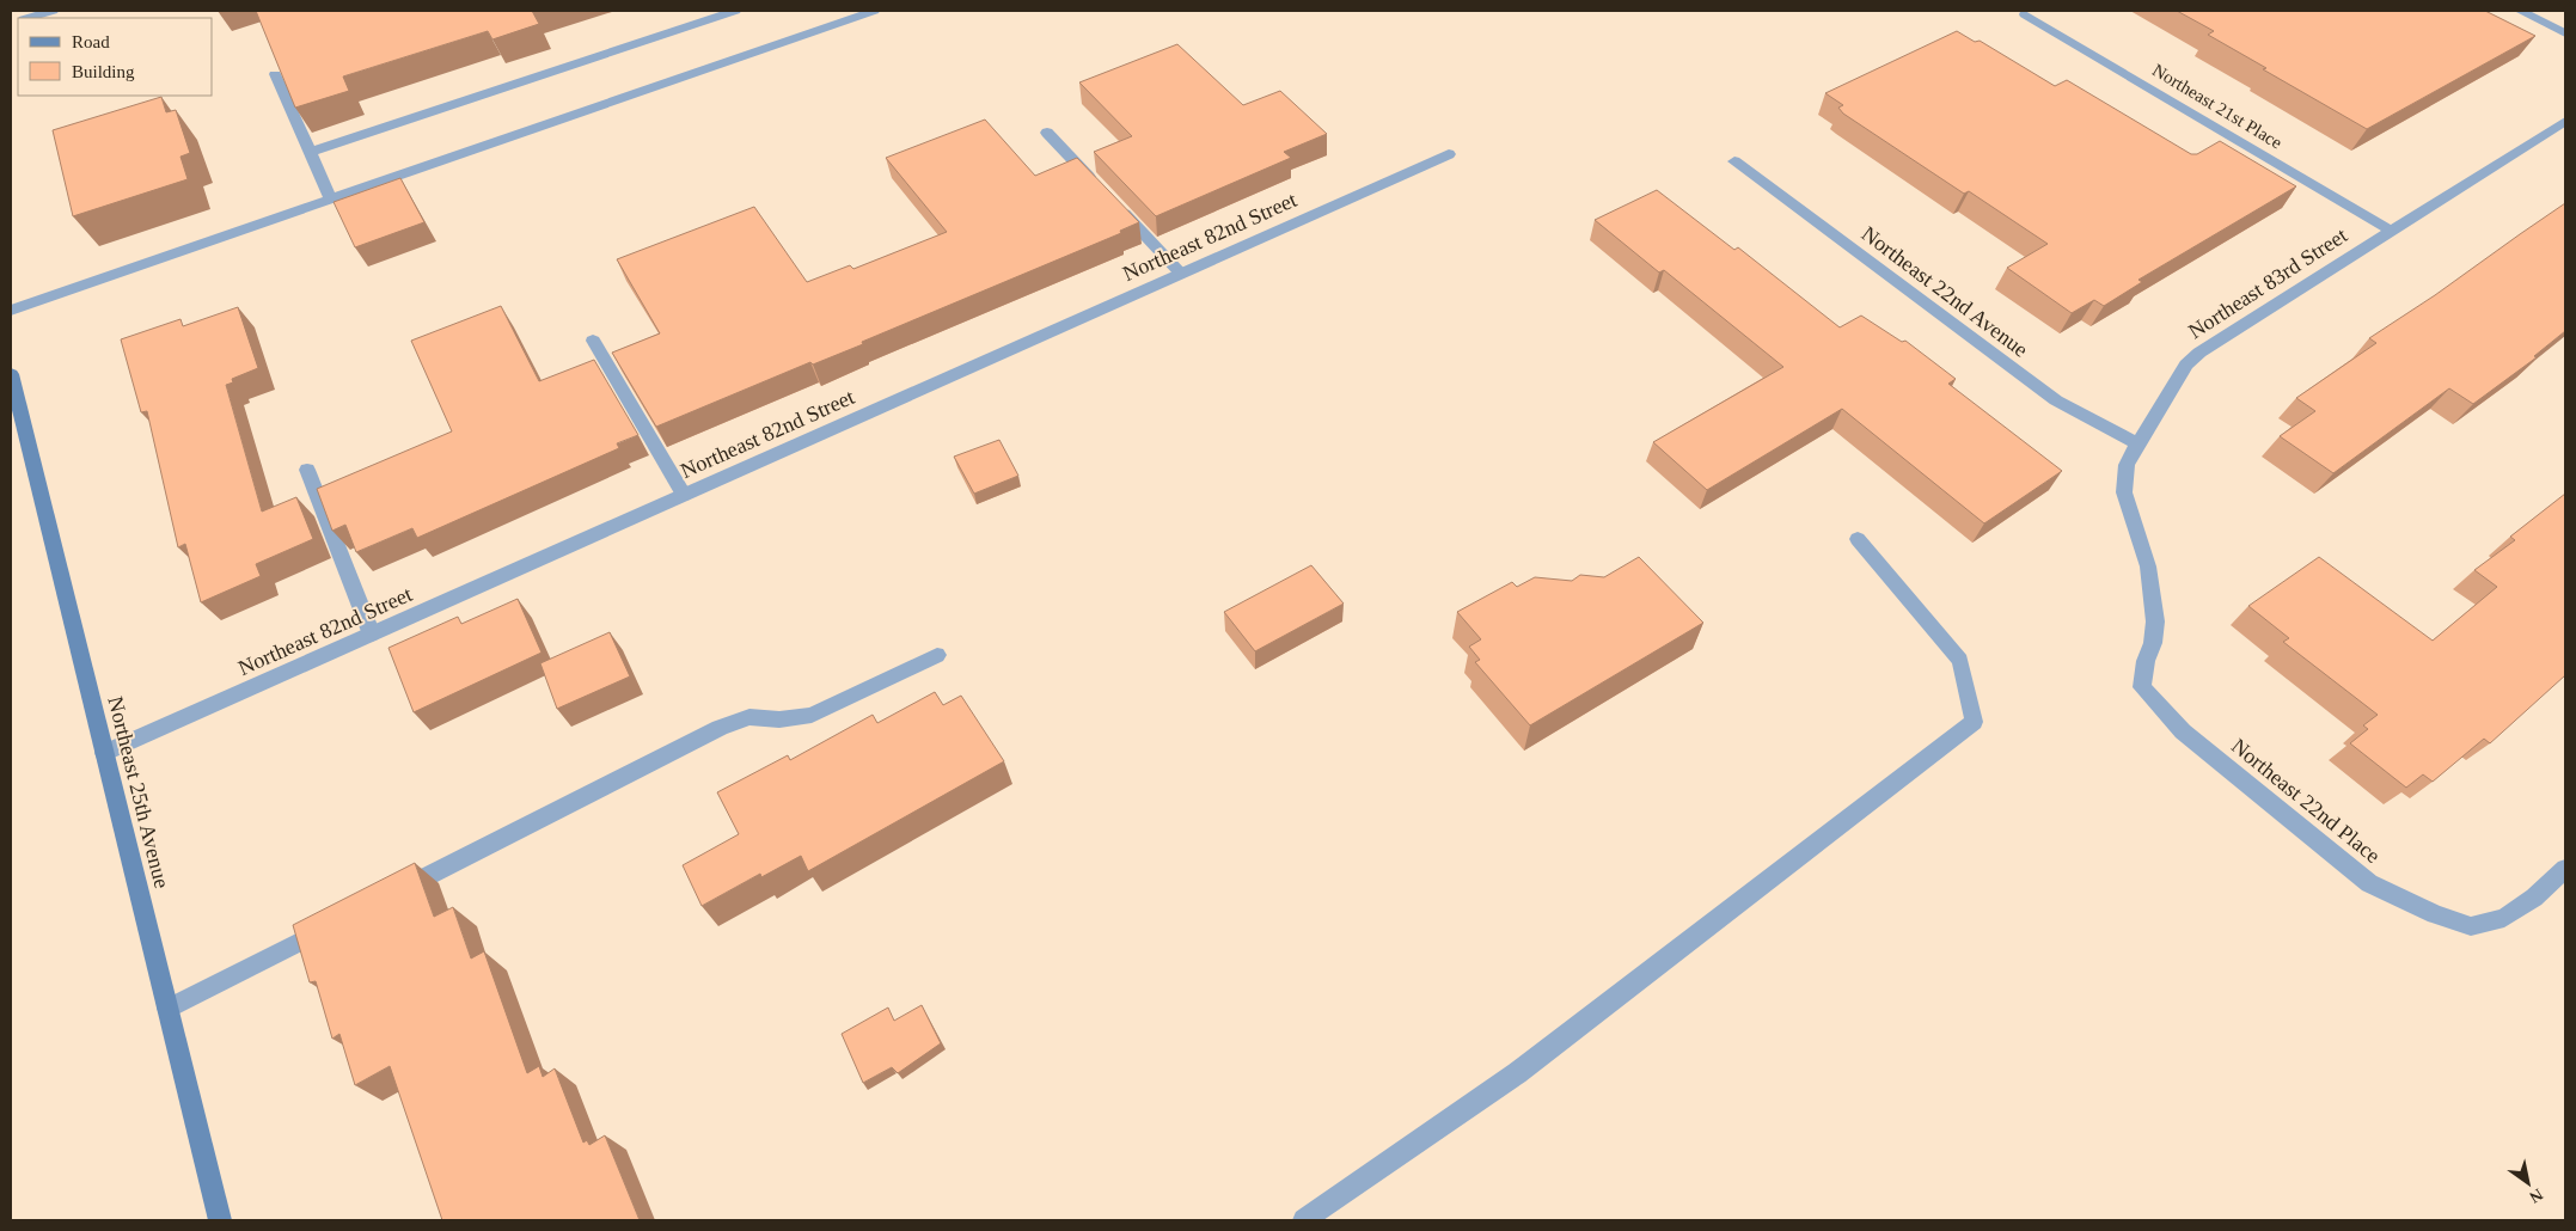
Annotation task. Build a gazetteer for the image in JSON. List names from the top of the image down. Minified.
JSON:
{"streets":{"street":["Northeast 21st Place","Northeast 82nd Street","Northeast 83rd Street","Northeast 22nd Avenue","Northeast 25th Avenue","Northeast 22nd Place"]},"crossings":[["Northeast 21st Place","Northeast 83rd Street"],["Northeast 82nd Street","Northeast 25th Avenue"],["Northeast 83rd Street","Northeast 22nd Avenue"],["Northeast 83rd Street","Northeast 22nd Place"]],"legend":["Road","Building"],"north":"bottom right"}
